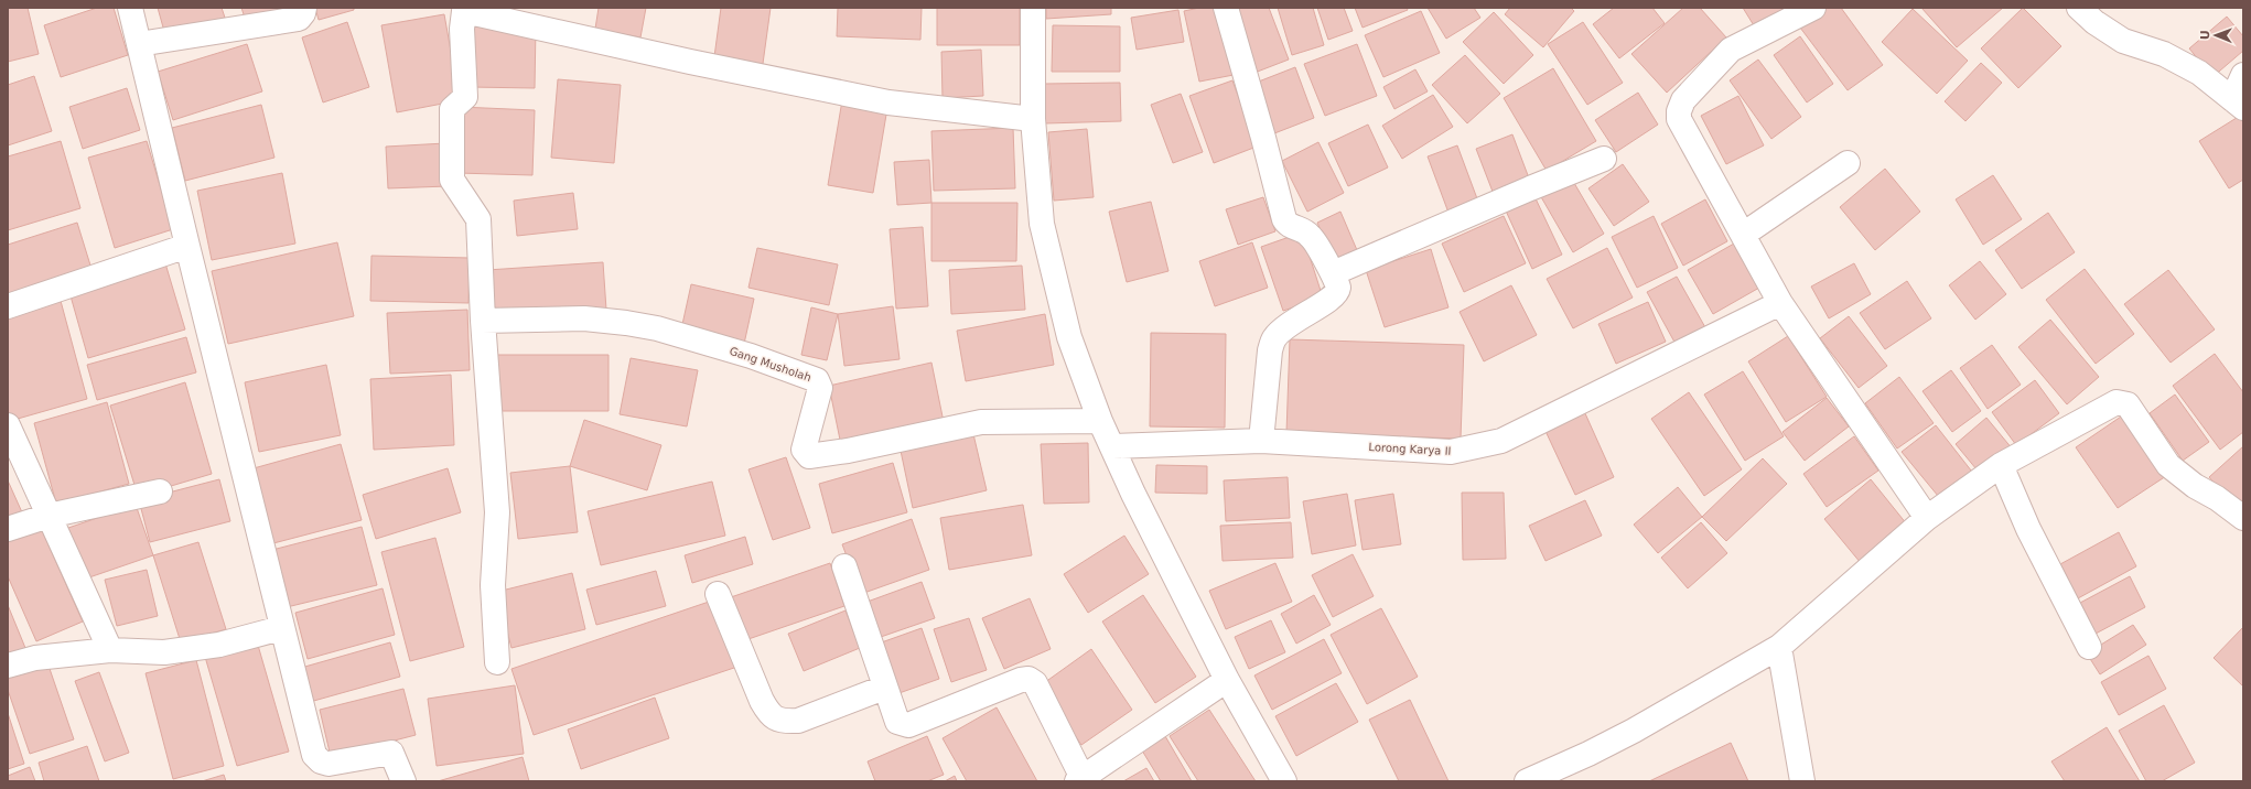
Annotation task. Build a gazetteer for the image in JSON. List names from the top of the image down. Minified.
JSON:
{"streets":{"street":["Gang Musholah","Lorong Karya II"]},"north":"left"}
